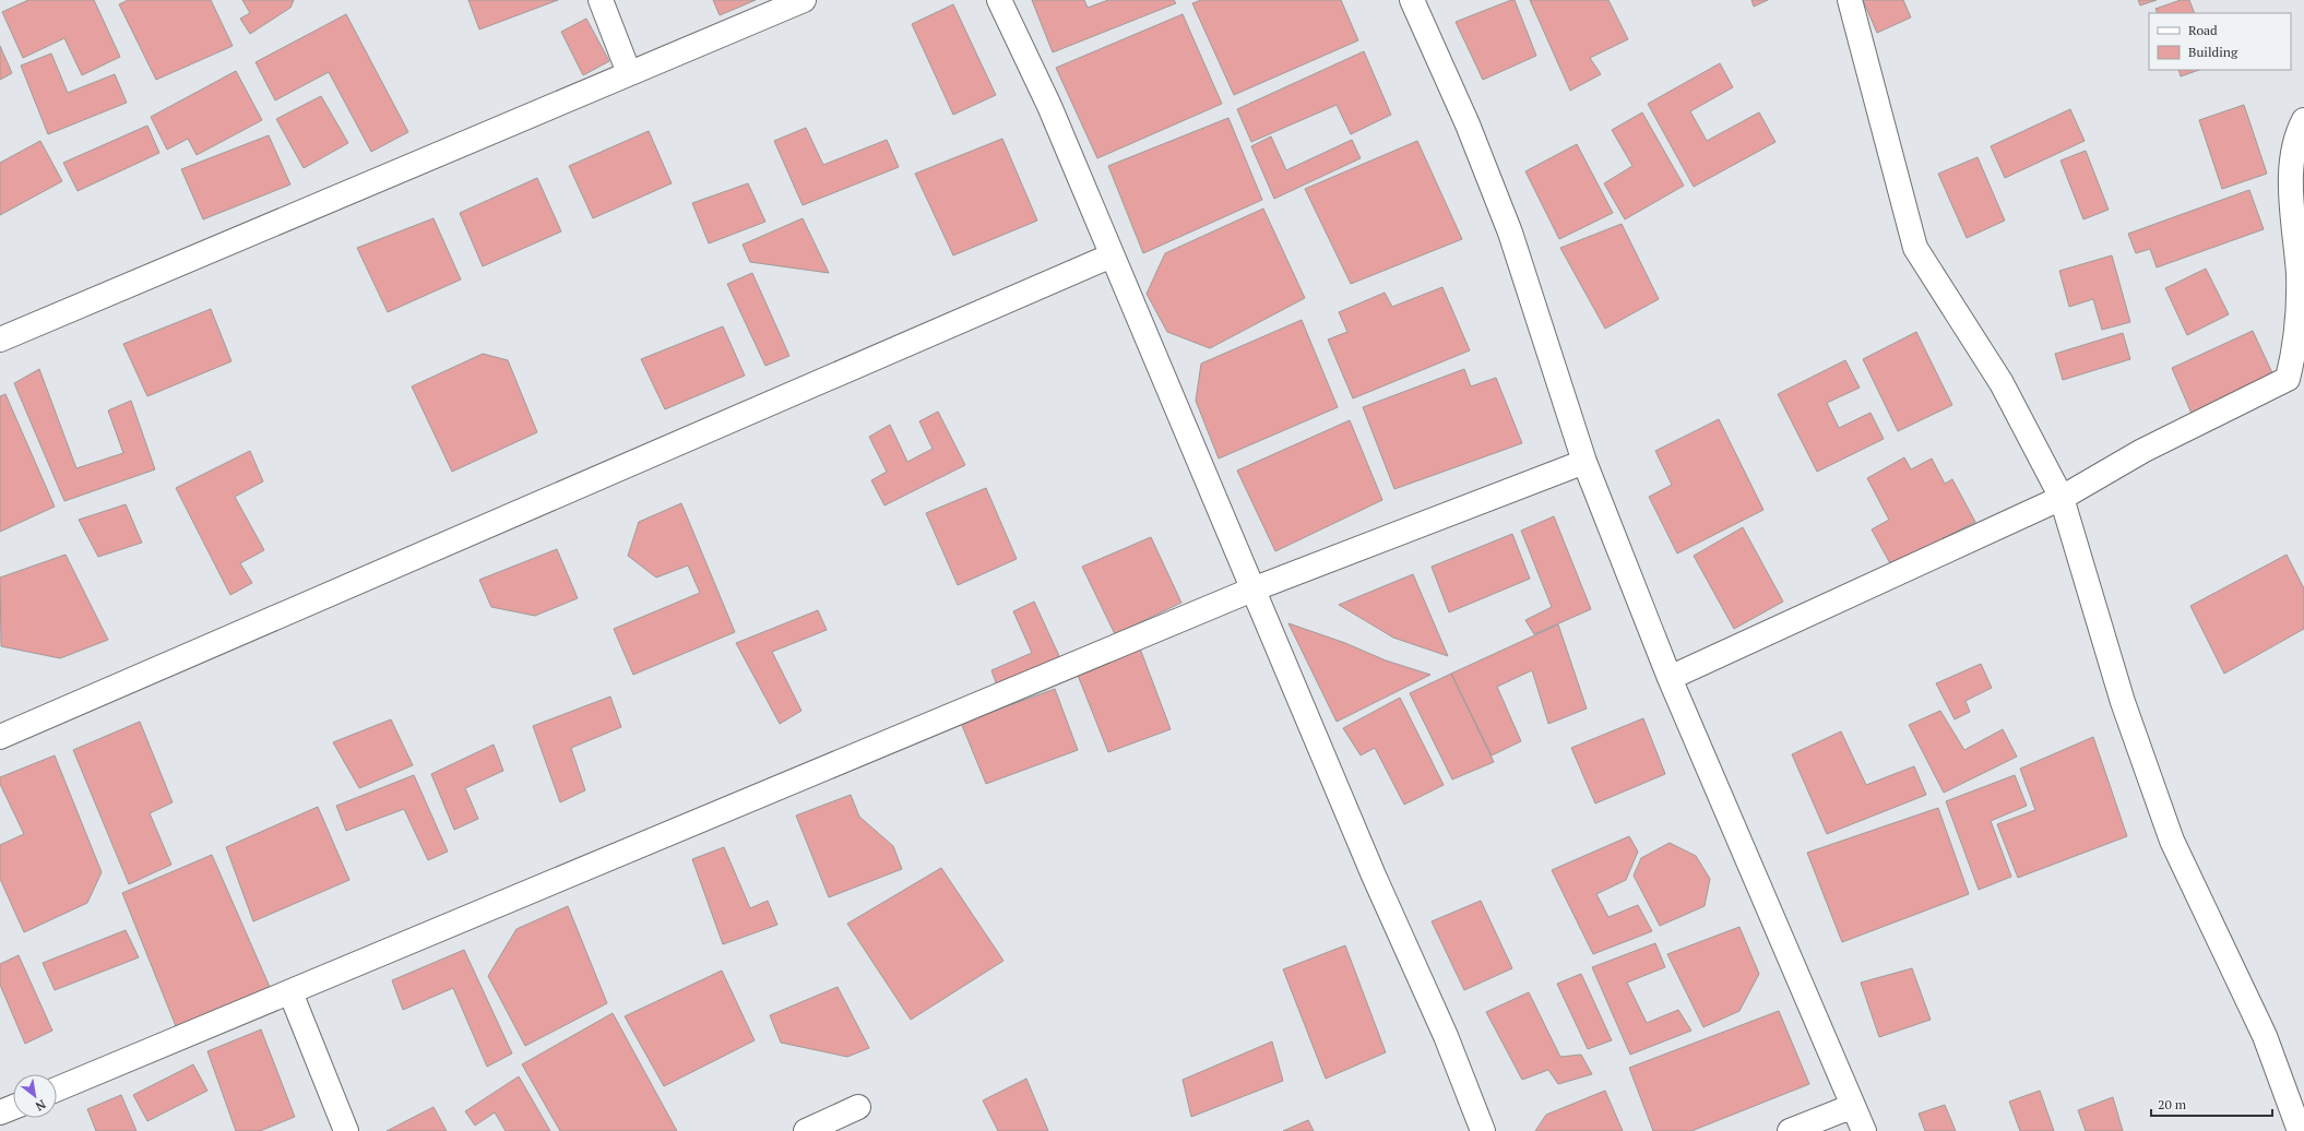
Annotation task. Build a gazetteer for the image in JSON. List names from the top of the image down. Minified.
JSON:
{"legend":["Road","Building"],"scale_bar":"20 m","north":"bottom right"}
